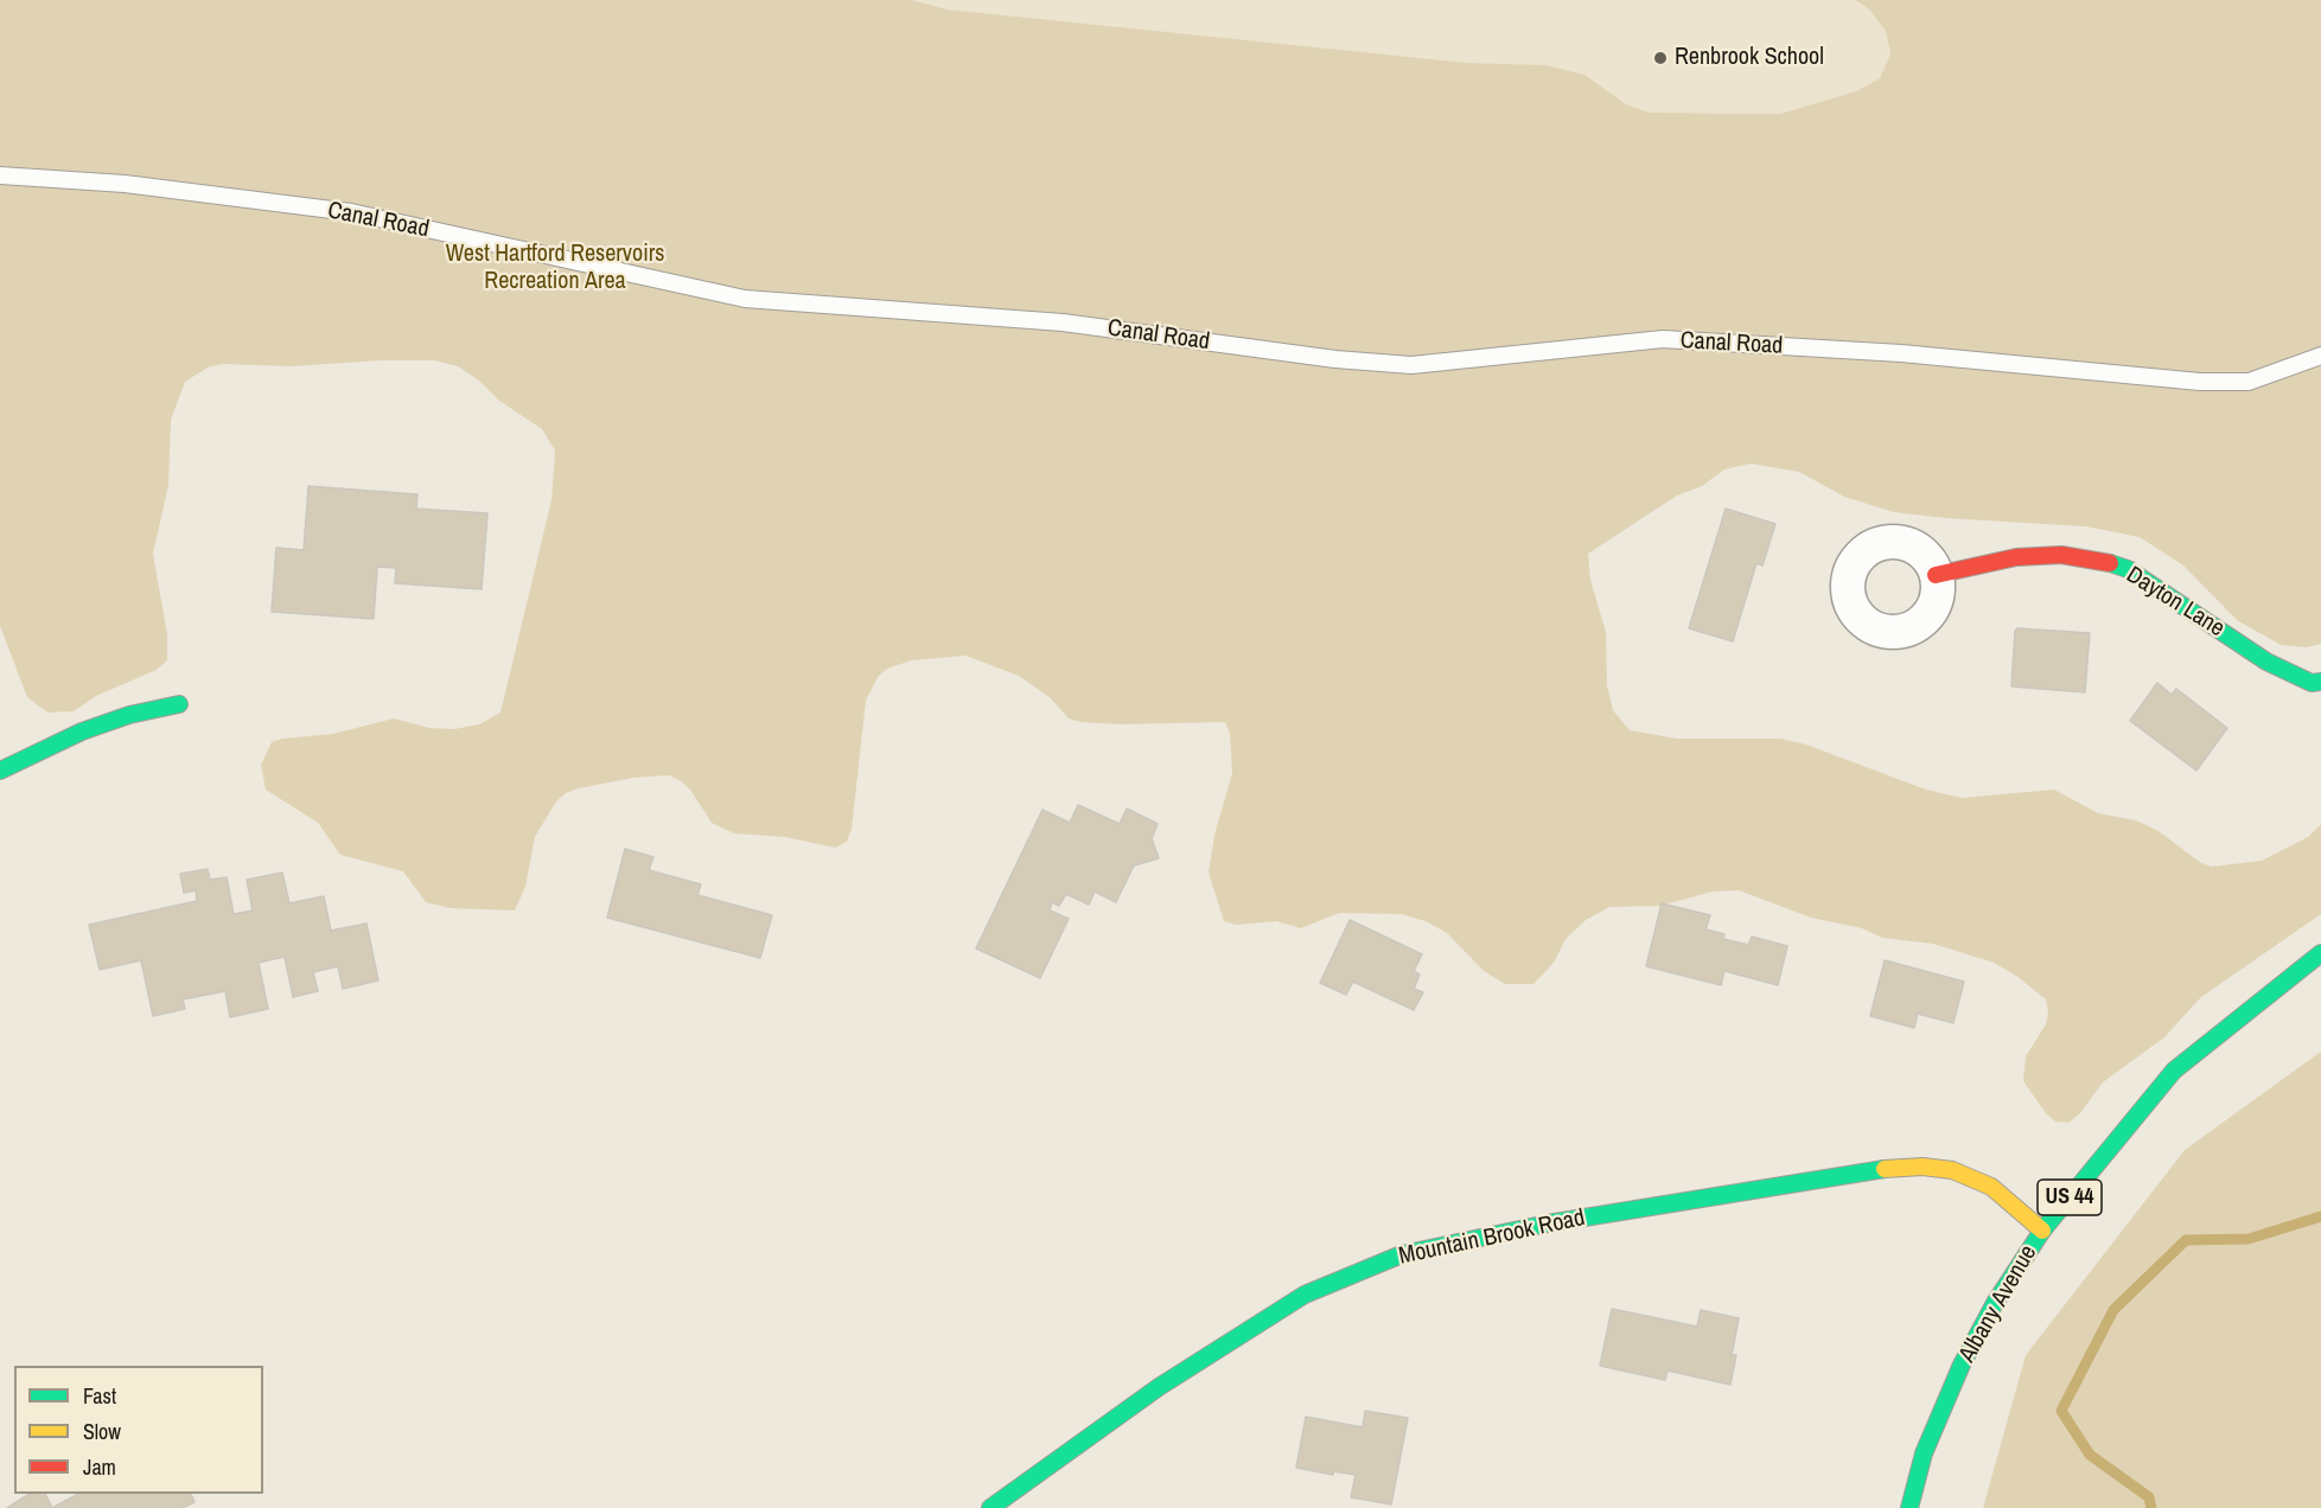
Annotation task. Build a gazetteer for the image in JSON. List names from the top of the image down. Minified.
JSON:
{"streets":{"main road":["Dayton Lane","US 44","Mountain Brook Road","Albany Avenue"],"lane":["Canal Road"]},"crossings":[["Mountain Brook Road","Albany Avenue"]],"parks":["West Hartford Reservoirs Recreation Area"],"places":["Renbrook School"],"legend":["Fast","Slow","Jam"]}
